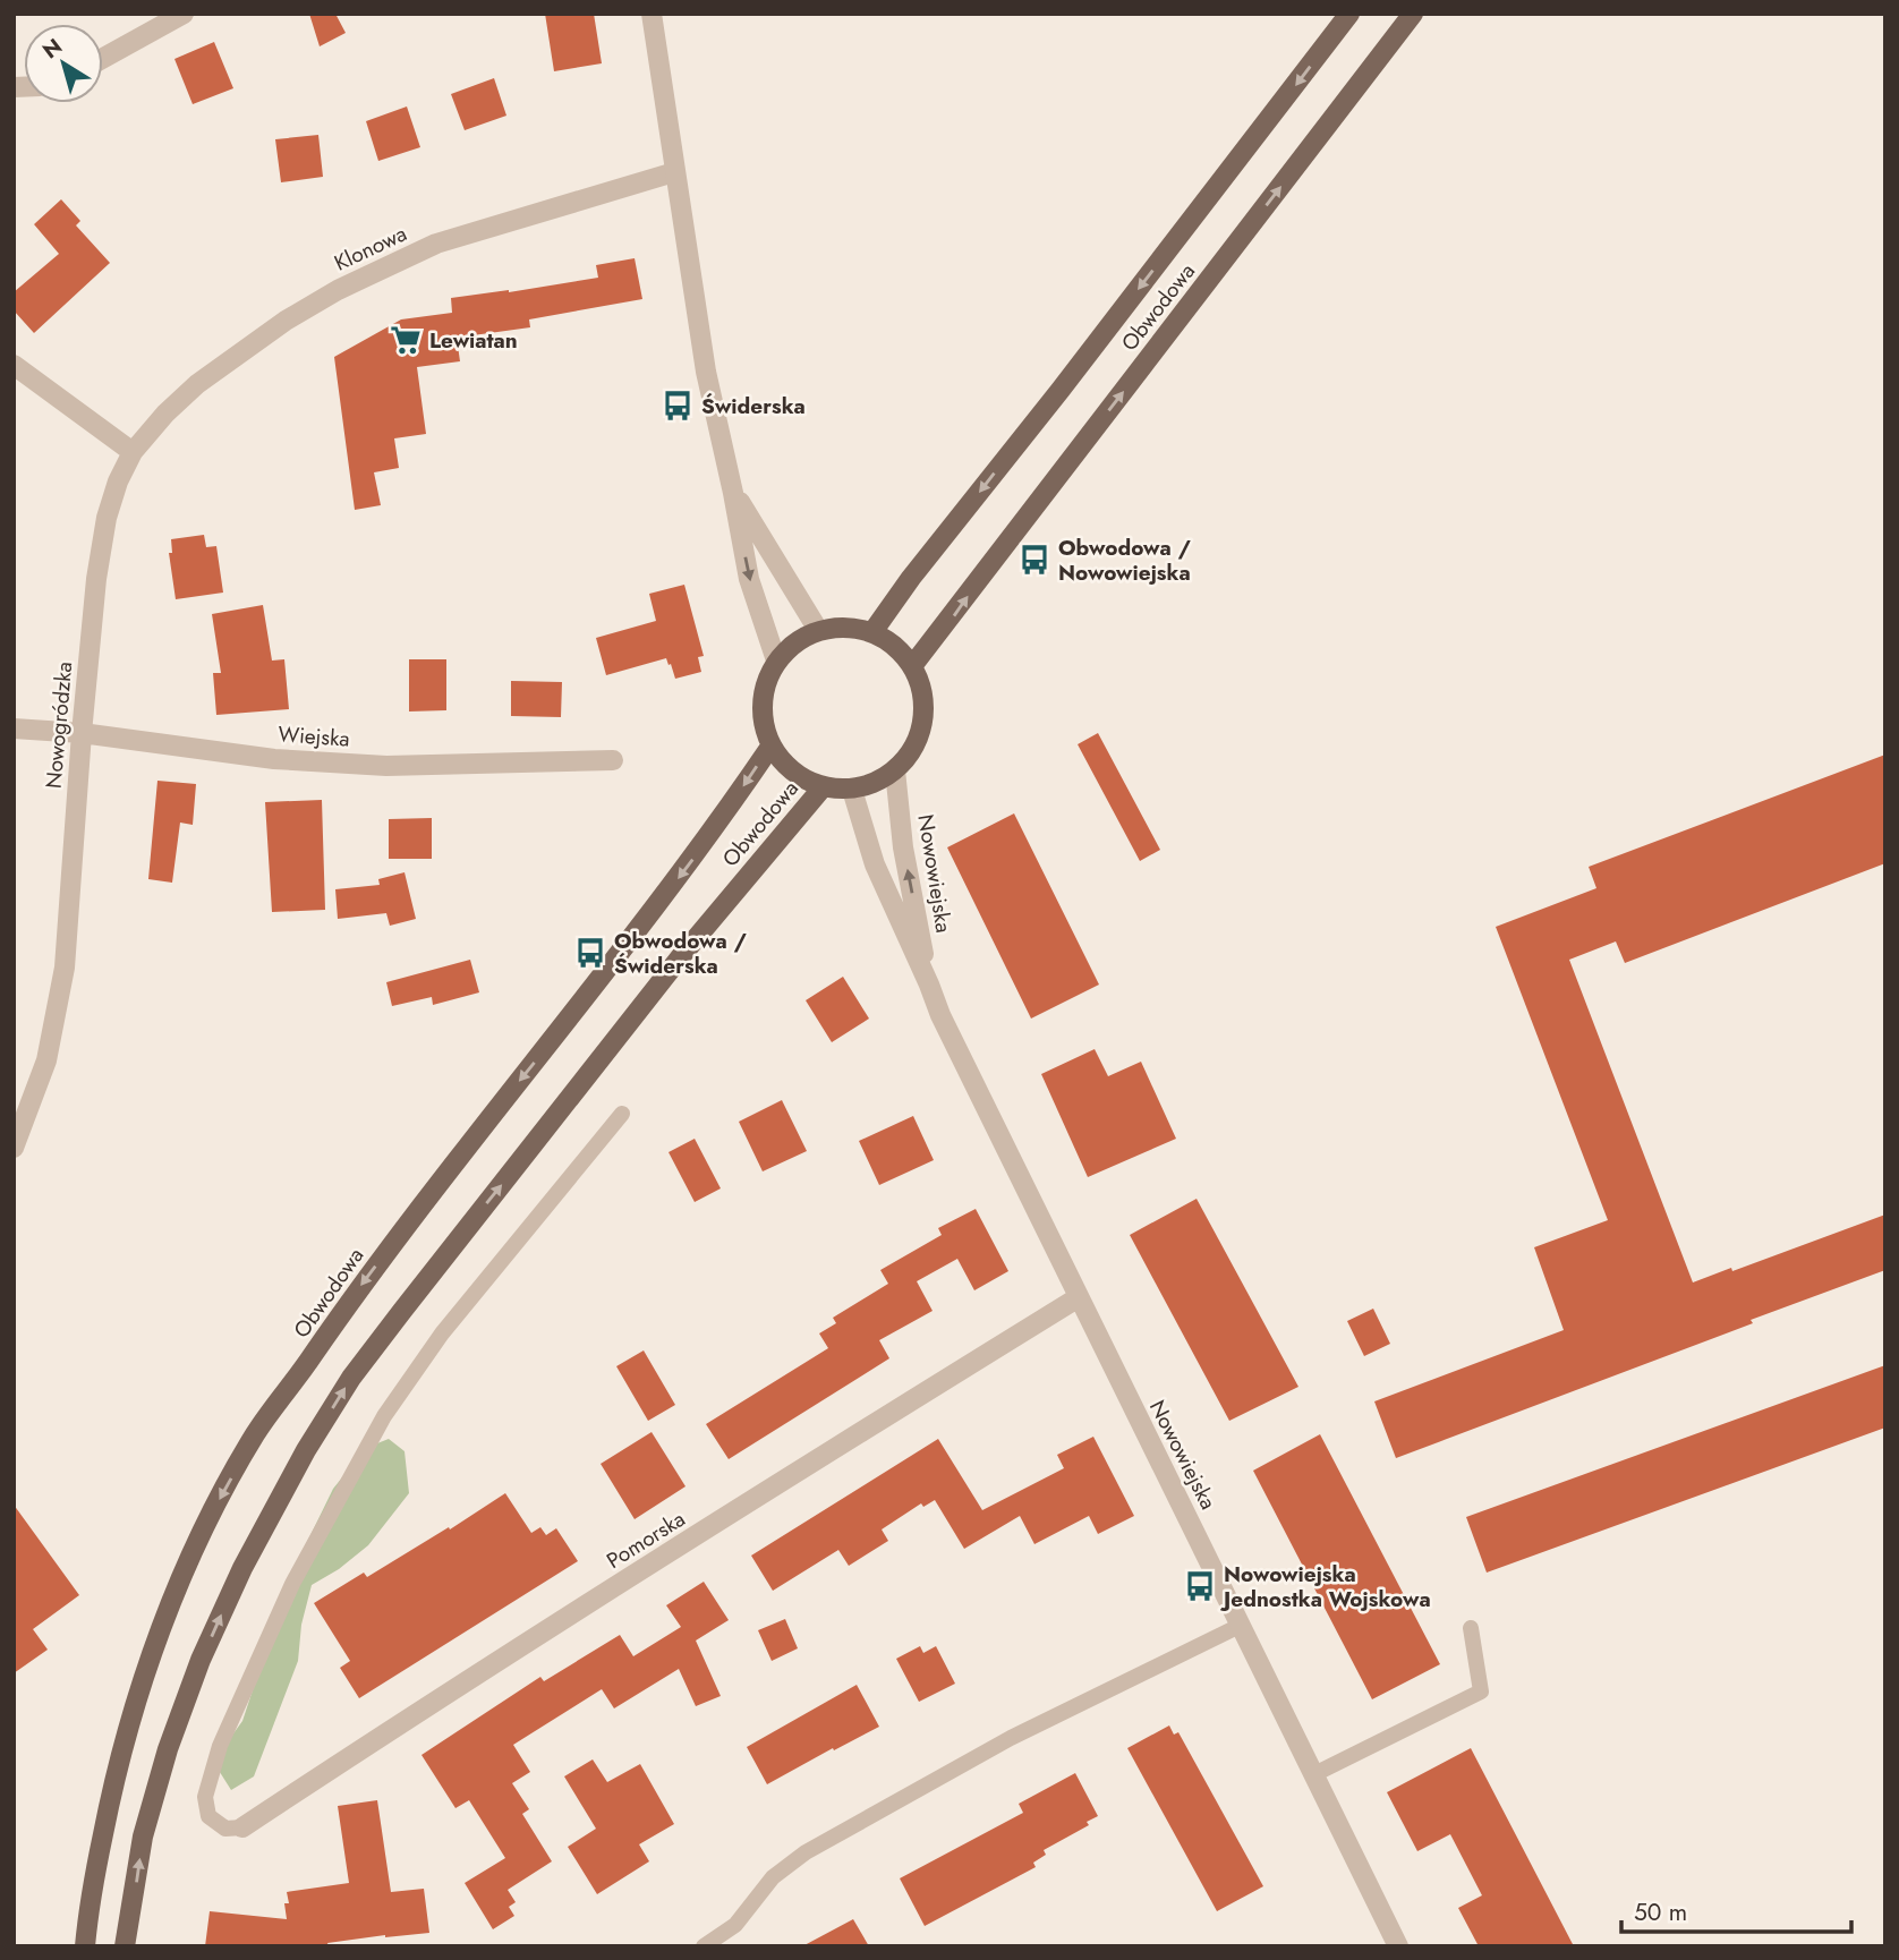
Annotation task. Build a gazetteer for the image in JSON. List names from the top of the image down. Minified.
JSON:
{"streets":{"main road":["Obwodowa"],"street":["Klonowa","Nowogródzka","Wiejska","Nowowiejska","Pomorska"]},"crossings":[["Klonowa","Nowogródzka"],["Obwodowa","Nowowiejska"],["Nowogródzka","Wiejska"],["Nowowiejska","Pomorska"]],"places":{"supermarket":["Lewiatan"],"bus stop":["Świderska","Obwodowa / Nowowiejska","Obwodowa / Świderska","Nowowiejska Jednostka Wojskowa"]},"scale_bar":"50 m","north":"top left"}
